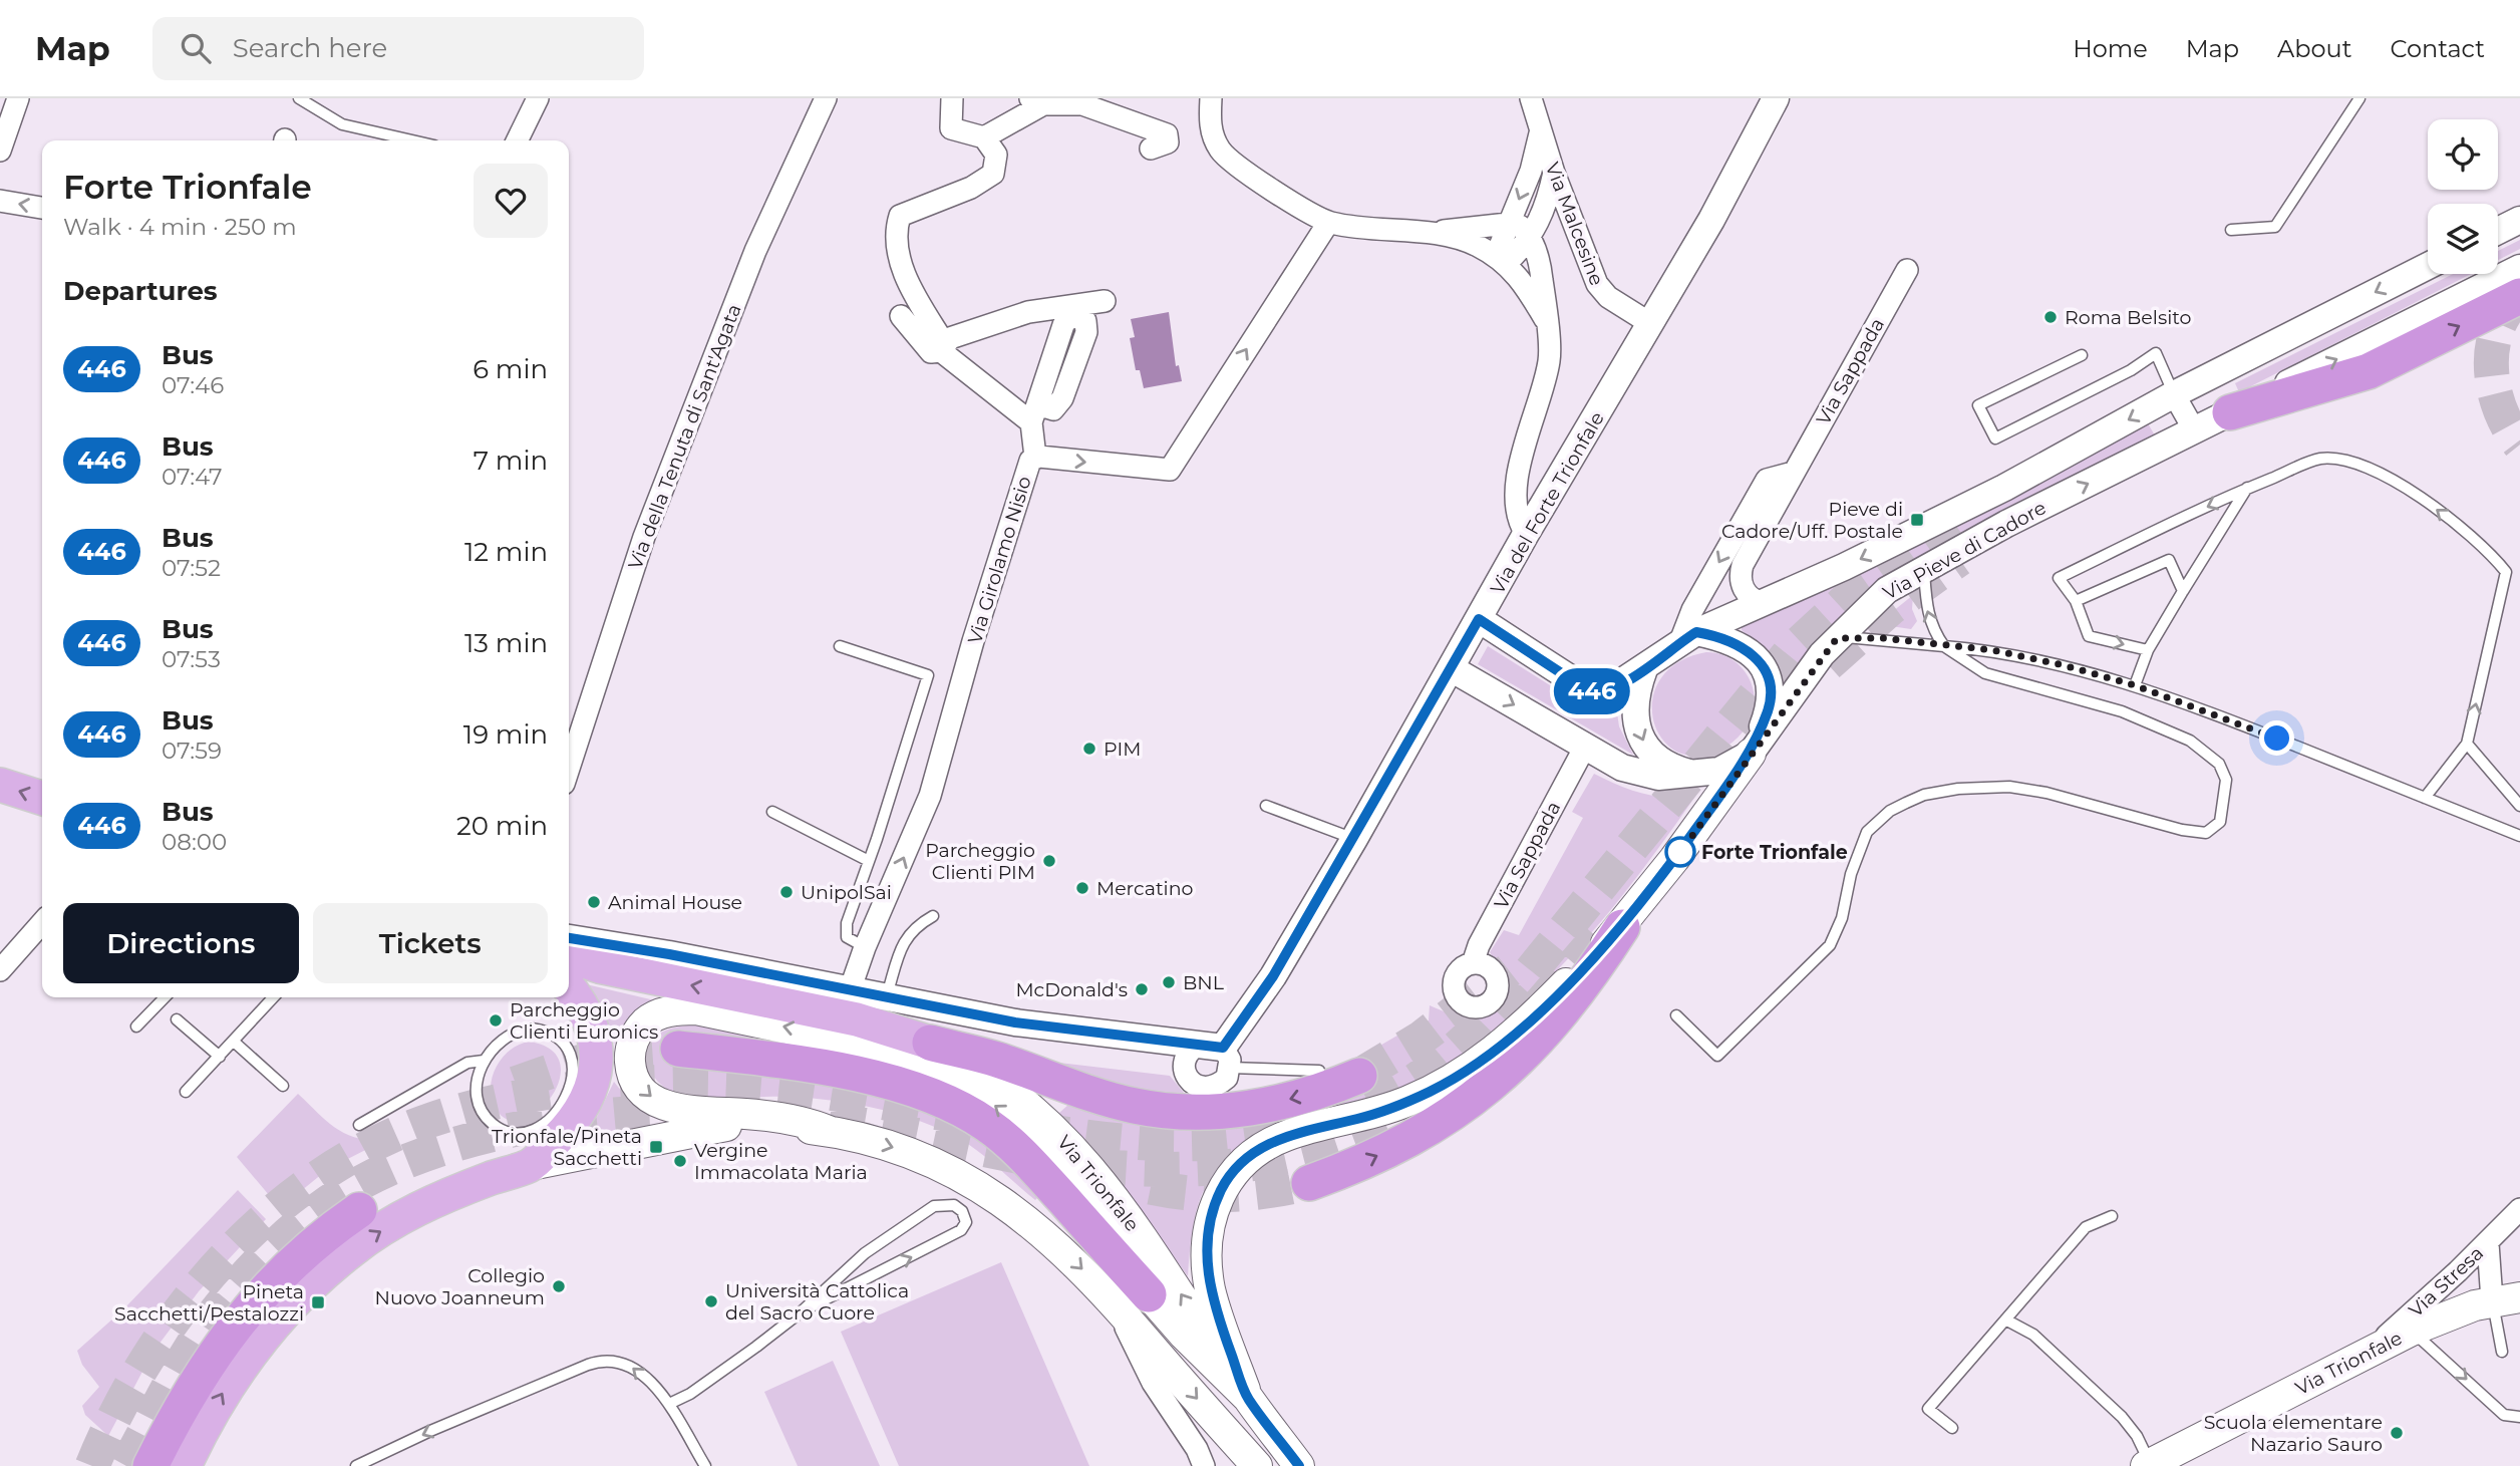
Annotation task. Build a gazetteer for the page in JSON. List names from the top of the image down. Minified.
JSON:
{"streets":{"main road":["Via Trionfale"],"street":["Via Malcesine","Via Sappada","Via della Tenuta di Sant'Agata","Via del Forte Trionfale","Via Pieve di Cadore","Via Girolamo Nisio","Via Stresa"]},"crossings":[["Via Malcesine","Via del Forte Trionfale"],["Via Sappada","Via Pieve di Cadore"],["Via del Forte Trionfale","Via Pieve di Cadore"],["Via Trionfale","Via Stresa"]],"one_way":["Via Girolamo Nisio"],"places":{"other":["Roma Belsito","PIM","Forte Trionfale","Parcheggio Clienti PIM","Mercatino","UnipolSai","Animal House","BNL","McDonald's","Parcheggio Clienti Euronics","Vergine Immacolata Maria","Collegio Nuovo Joanneum","Università Cattolica del Sacro Cuore","Scuola elementare Nazario Sauro"],"transit":["Pieve di Cadore/Uff. Postale","Trionfale/Pineta Sacchetti","Pineta Sacchetti/Pestalozzi"]},"lines":["bus line 446"],"page":{"header":"Map","search":"Search here","nav":["Home","Map","About","Contact"],"on_map":"446","heading":[["Forte Trionfale","Walk · 4 min · 250 m"],"Departures"],"list":[{"mark":"446","name":"Bus","note":"07:46","value":"6 min"},{"mark":"446","name":"Bus","note":"07:47","value":"7 min"},{"mark":"446","name":"Bus","note":"07:52","value":"12 min"},{"mark":"446","name":"Bus","note":"07:53","value":"13 min"},{"mark":"446","name":"Bus","note":"07:59","value":"19 min"},{"mark":"446","name":"Bus","note":"08:00","value":"20 min"}],"buttons":["Directions","Tickets"]}}
